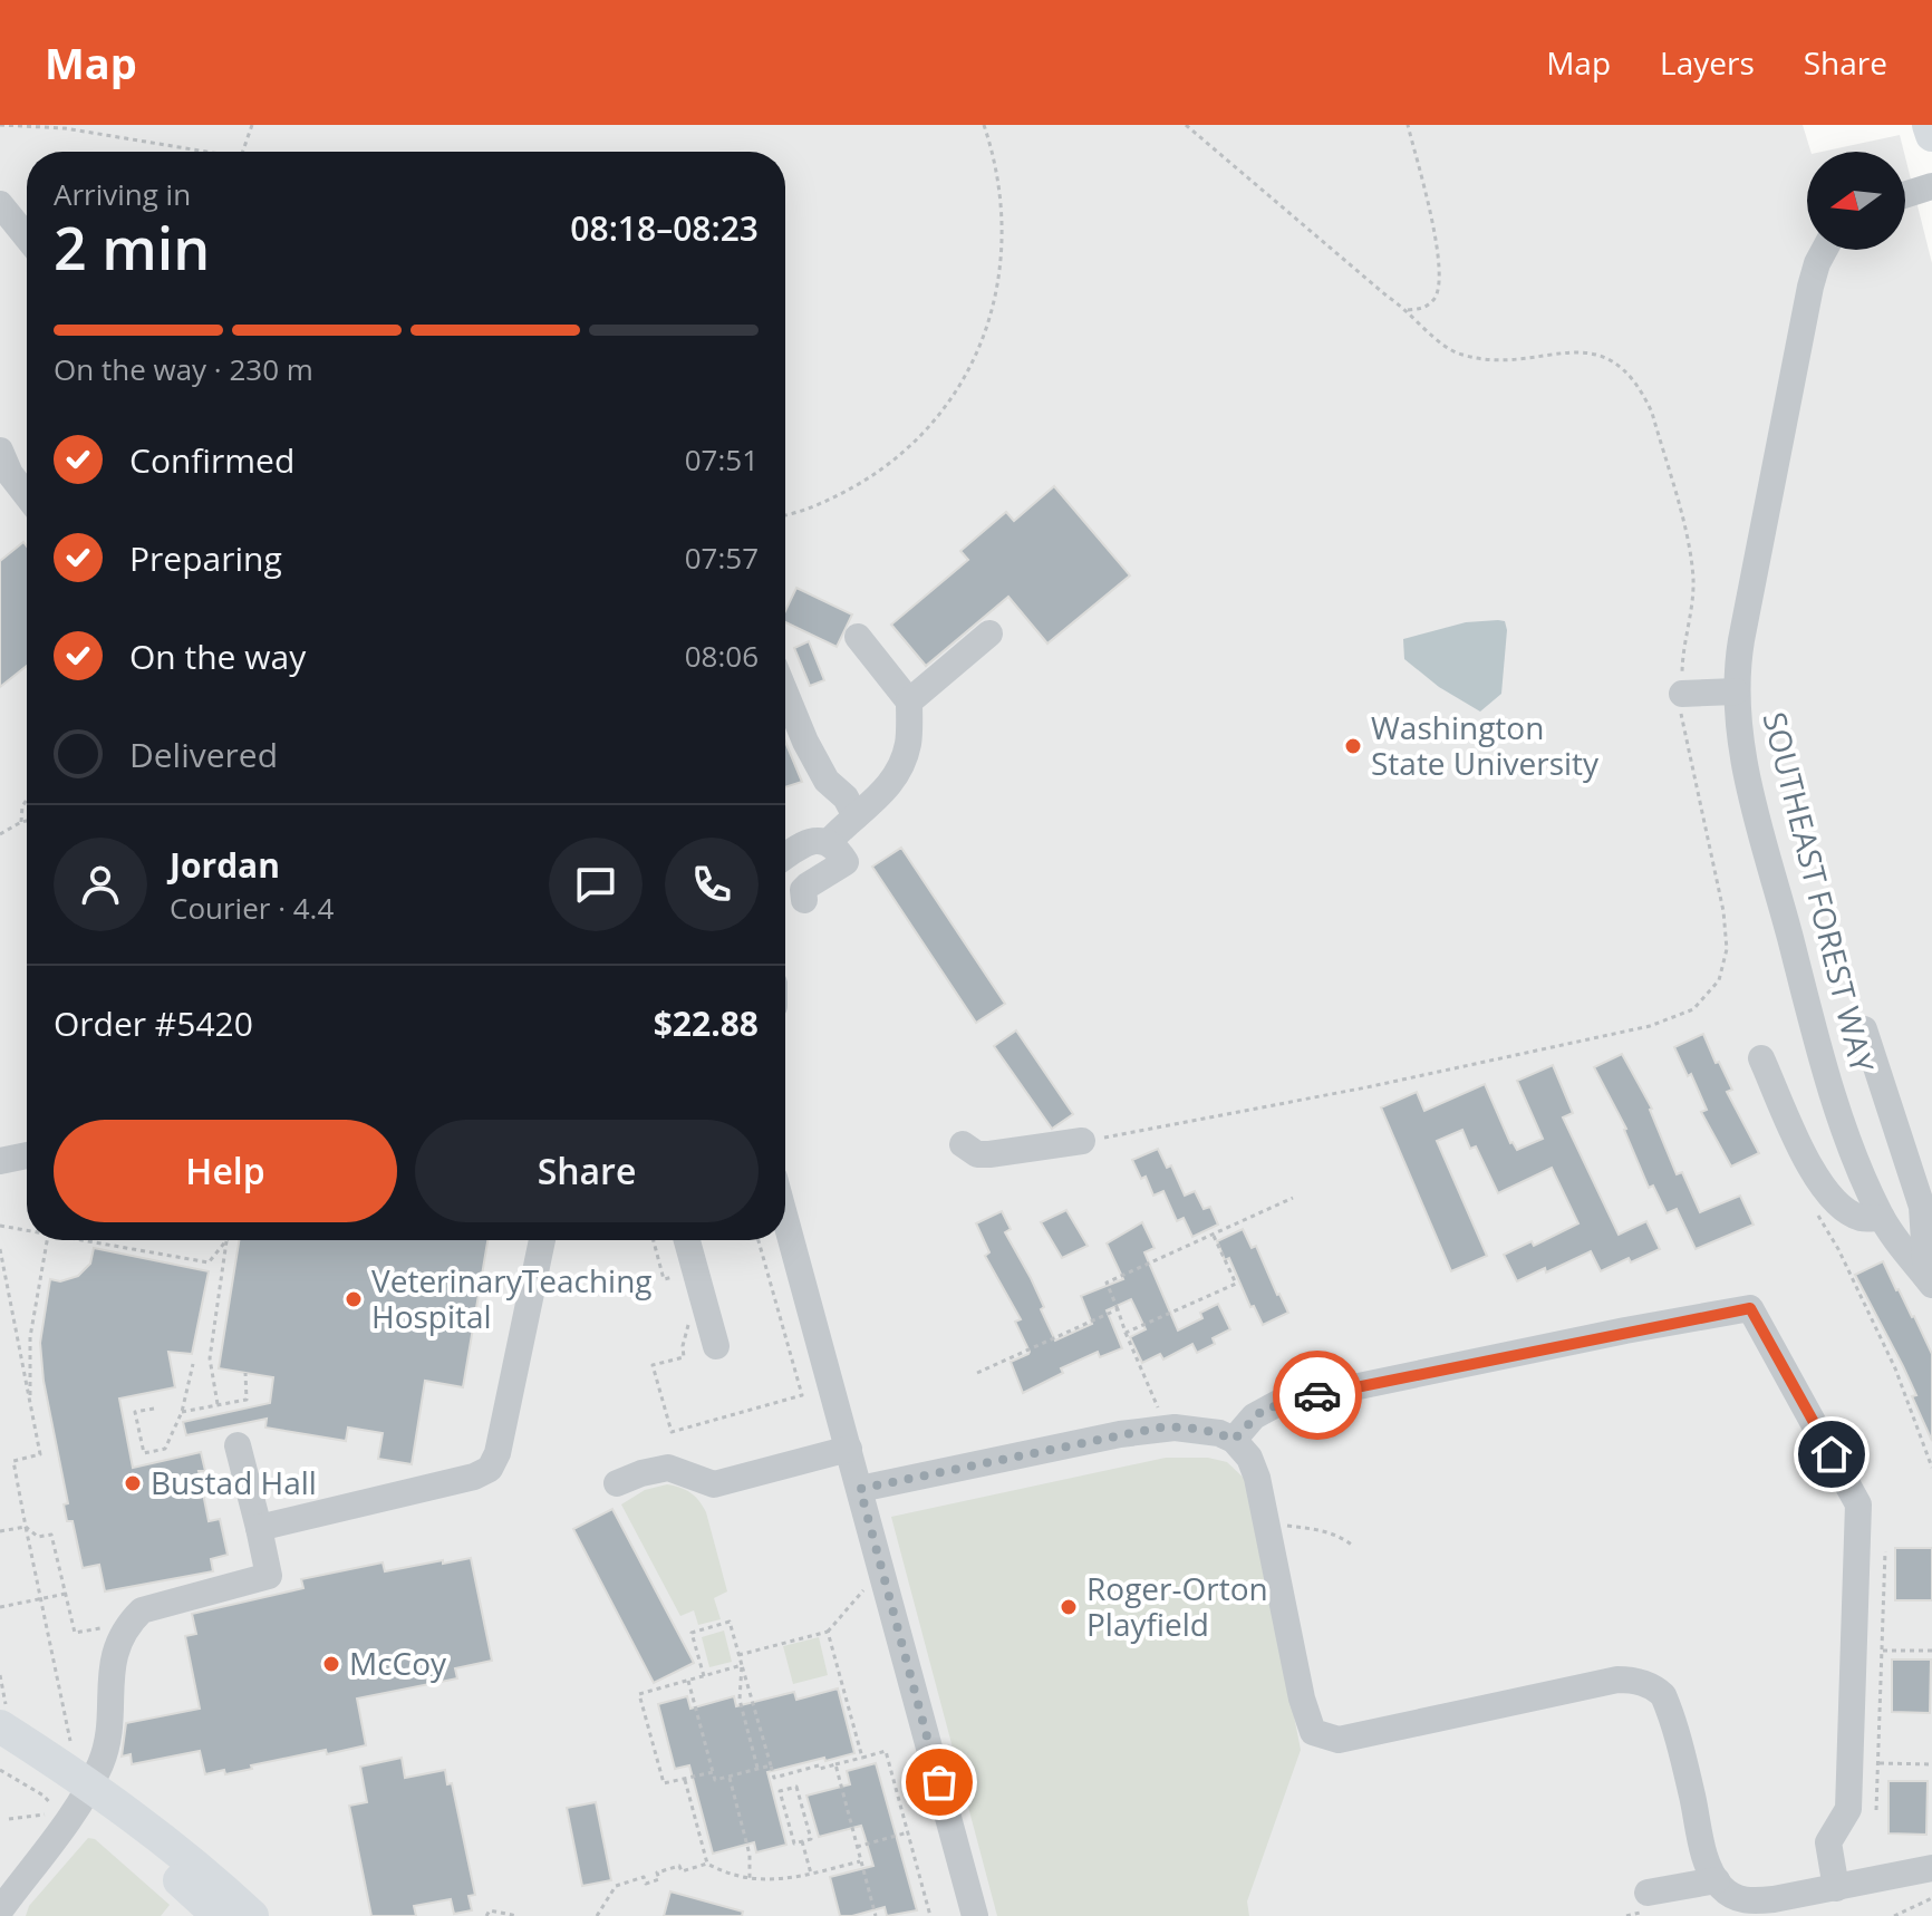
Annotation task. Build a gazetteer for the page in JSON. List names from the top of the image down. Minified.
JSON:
{"streets":{"street":["SOUTHEAST FOREST WAY"]},"places":["Washington State University","VeterinaryTeaching Hospital","Bustad Hall","Roger-Orton Playfield","McCoy"],"north":"left","page":{"header":"Map","nav":["Map","Layers","Share"],"heading":["2 min","Arriving in","08:18–08:23"],"panel":["Jordan","Courier · 4.4","Order #5420","$22.88"],"bar":"On the way · 230 m","list":[["Confirmed","07:51"],["Preparing","07:57"],["On the way","08:06"],"Delivered"],"buttons":["Help","Share"]}}
